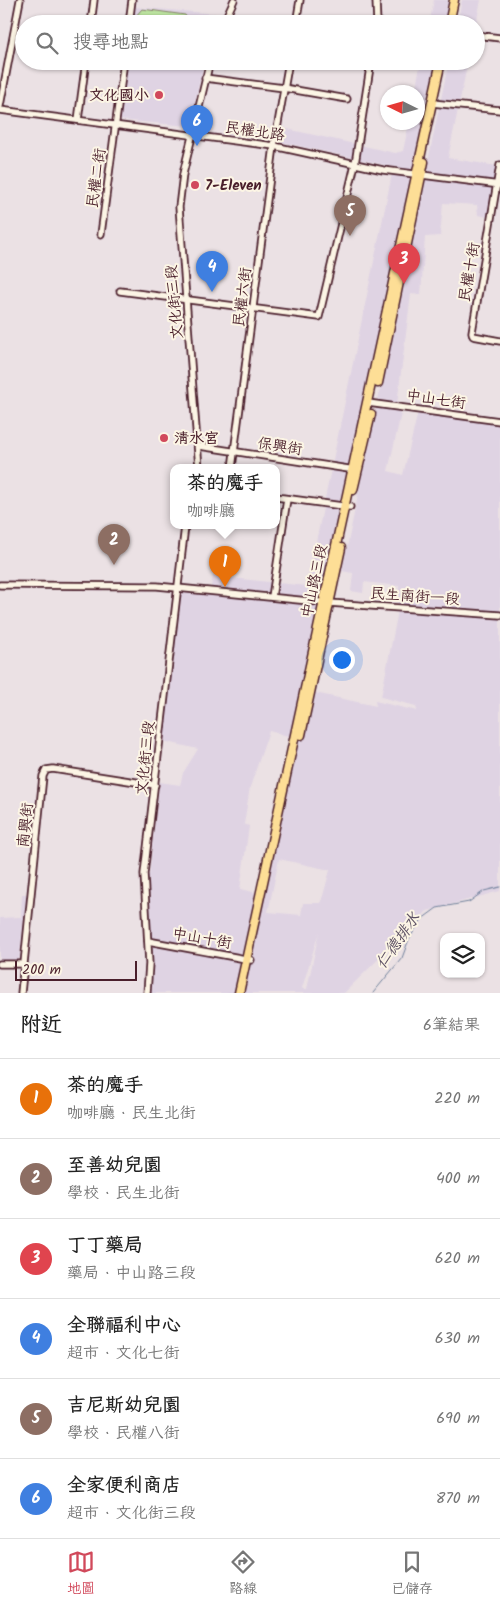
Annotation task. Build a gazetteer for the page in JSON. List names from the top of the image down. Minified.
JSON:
{"streets":{"main road":["中山路三段"],"street":["民權北路","民權二街","民權十街","民權六街","文化街三段","中山七街","保興街","民生南街一段","南興街","中山十街"]},"crossings":[["民權北路","民權二街"],["民權北路","民權十街"],["民權北路","民權六街"],["民權北路","文化街三段"],["民權北路","中山路三段"],["民權六街","保興街"],["文化街三段","保興街"],["文化街三段","民生南街一段"],["文化街三段","南興街"],["文化街三段","中山十街"],["中山七街","中山路三段"],["保興街","中山路三段"],["中山路三段","民生南街一段"],["中山路三段","中山十街"]],"water":["仁德排水"],"places":["文化國小","7-Eleven","清水宮"],"scale_bar":"200 m","north":"left","page":{"search":"搜尋地點","pins":["6","5","3","4","2","1"],"popup":["茶的魔手","咖啡廳"],"scale":"200 m","heading":["附近","6筆結果"],"list":[{"mark":"1","name":"茶的魔手","note":"咖啡廳 · 民生北街","value":"220 m"},{"mark":"2","name":"至善幼兒園","note":"學校 · 民生北街","value":"400 m"},{"mark":"3","name":"丁丁藥局","note":"藥局 · 中山路三段","value":"620 m"},{"mark":"4","name":"全聯福利中心","note":"超市 · 文化七街","value":"630 m"},{"mark":"5","name":"吉尼斯幼兒園","note":"學校 · 民權八街","value":"690 m"},{"mark":"6","name":"全家便利商店","note":"超市 · 文化街三段","value":"870 m"}],"nav":["地圖","路線","已儲存"]}}
